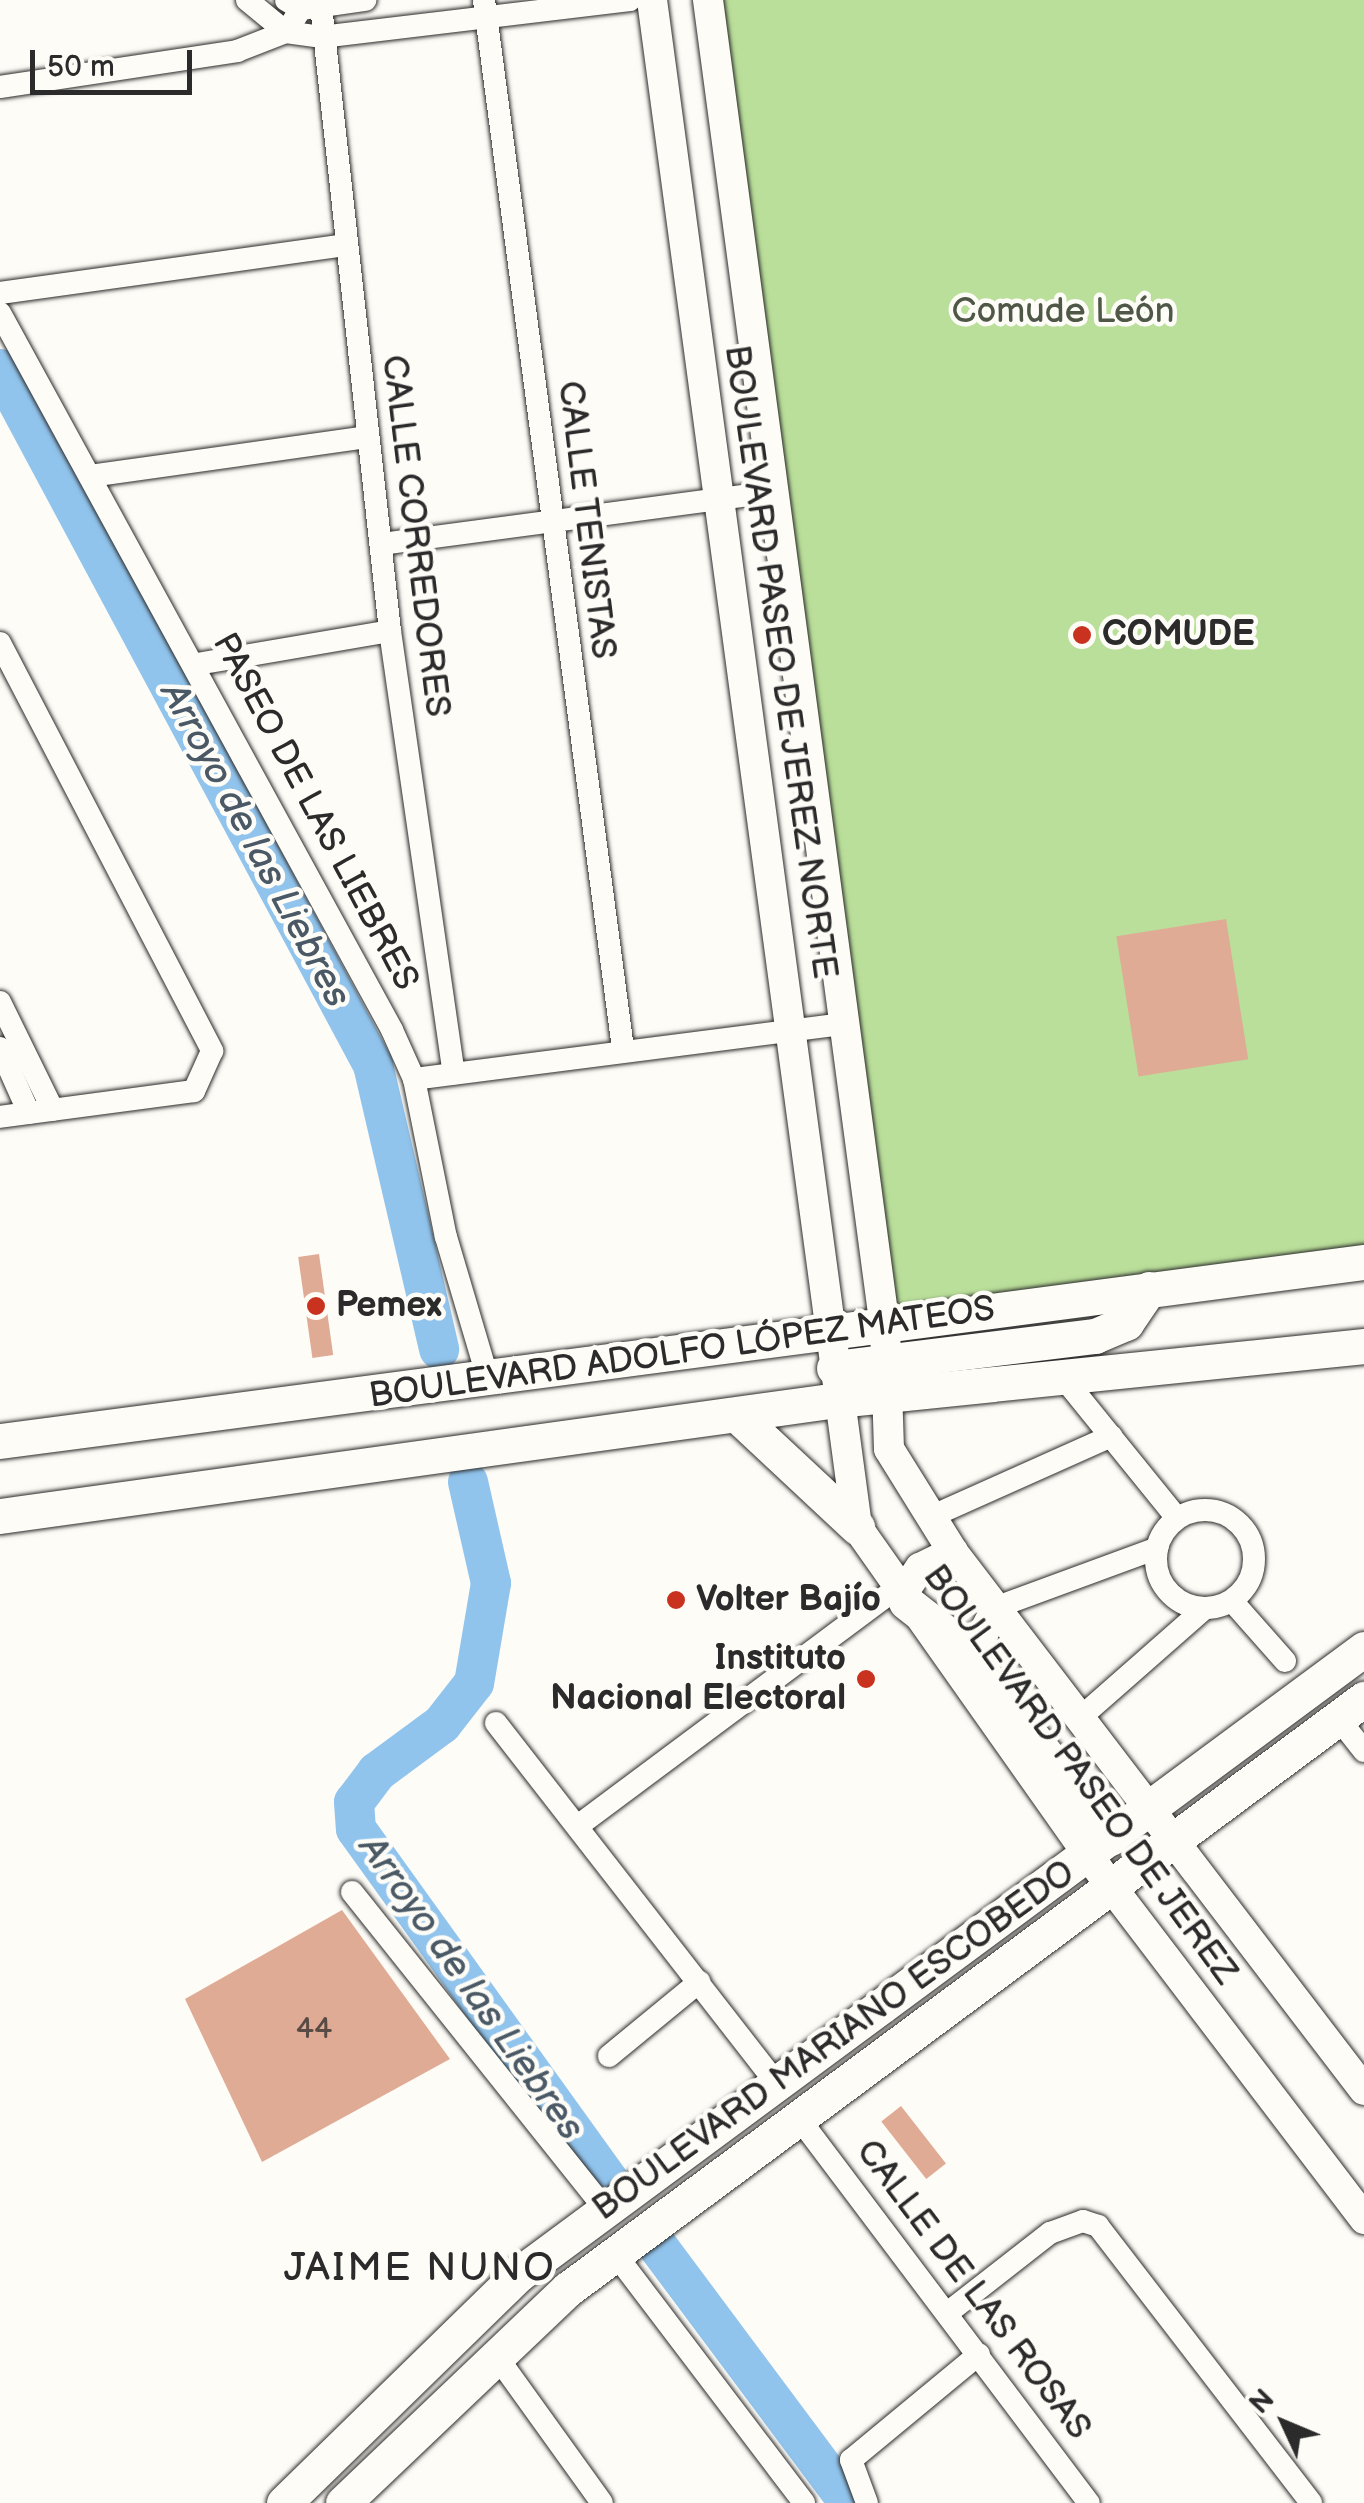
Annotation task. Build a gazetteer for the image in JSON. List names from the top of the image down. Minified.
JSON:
{"streets":{"main road":["BOULEVARD PASEO DE JEREZ NORTE","BOULEVARD ADOLFO LÓPEZ MATEOS","BOULEVARD PASEO DE JEREZ","BOULEVARD MARIANO ESCOBEDO"],"street":["CALLE TENISTAS","CALLE CORREDORES","PASEO DE LAS LIEBRES","CALLE DE LAS ROSAS"]},"crossings":[["BOULEVARD PASEO DE JEREZ NORTE","BOULEVARD ADOLFO LÓPEZ MATEOS"],["BOULEVARD PASEO DE JEREZ NORTE","BOULEVARD PASEO DE JEREZ"],["PASEO DE LAS LIEBRES","BOULEVARD ADOLFO LÓPEZ MATEOS"],["BOULEVARD ADOLFO LÓPEZ MATEOS","BOULEVARD PASEO DE JEREZ"],["BOULEVARD PASEO DE JEREZ","BOULEVARD MARIANO ESCOBEDO"],["BOULEVARD MARIANO ESCOBEDO","CALLE DE LAS ROSAS"]],"districts":["JAIME NUNO"],"water":["Arroyo de las Liebres"],"parks":["Comude León"],"places":["COMUDE","Pemex","Volter Bajío","Instituto Nacional Electoral"],"house_numbers":["44"],"scale_bar":"50 m","north":"top left"}
